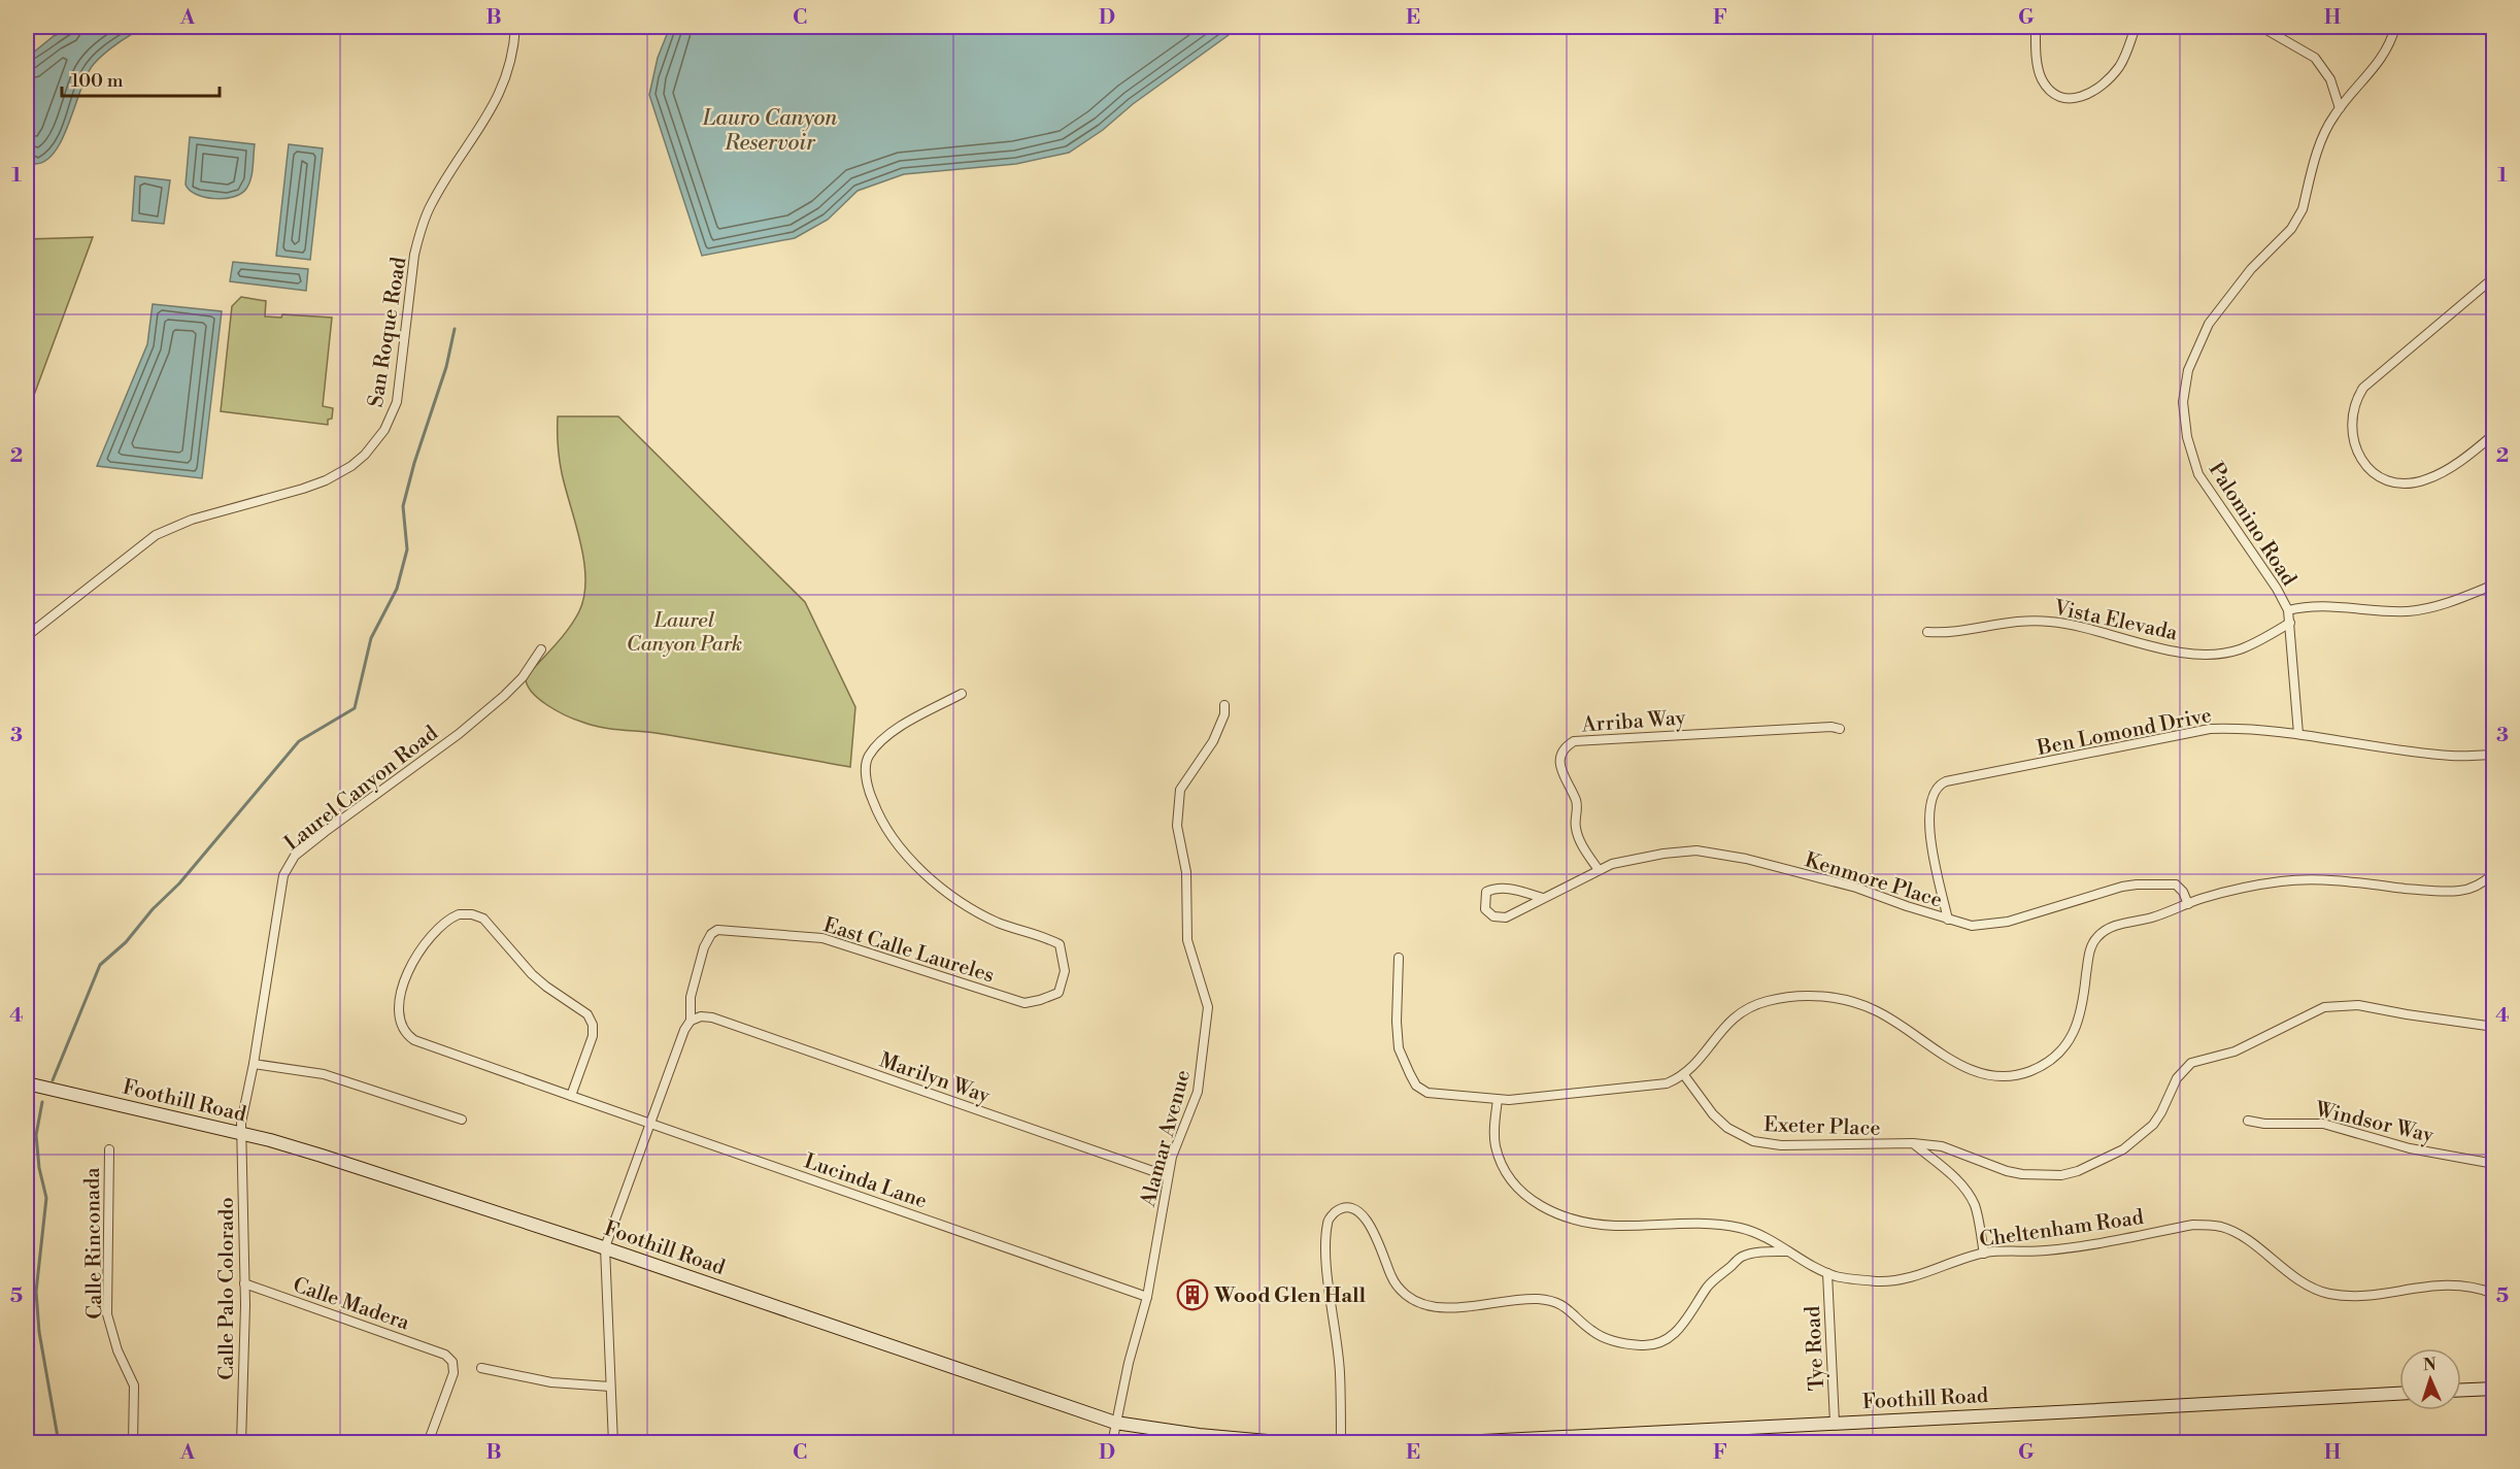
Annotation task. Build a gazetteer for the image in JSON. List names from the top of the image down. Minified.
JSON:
{"streets":{"main road":["Foothill Road"],"street":["San Roque Road","Palomino Road","Vista Elevada","Arriba Way","Ben Lomond Drive","Laurel Canyon Road","Kenmore Place","East Calle Laureles","Marilyn Way","Windsor Way","Exeter Place","Alamar Avenue","Lucinda Lane","Cheltenham Road","Calle Rinconada","Calle Palo Colorado","Calle Madera","Tye Road"]},"crossings":[["Palomino Road","Vista Elevada"],["Palomino Road","Ben Lomond Drive"],["Arriba Way","Kenmore Place"],["Ben Lomond Drive","Kenmore Place"],["Laurel Canyon Road","Foothill Road"],["Laurel Canyon Road","Calle Palo Colorado"],["East Calle Laureles","Marilyn Way"],["East Calle Laureles","Foothill Road"],["East Calle Laureles","Lucinda Lane"],["Marilyn Way","Alamar Avenue"],["Foothill Road","Alamar Avenue"],["Foothill Road","Calle Palo Colorado"],["Foothill Road","Tye Road"],["Alamar Avenue","Lucinda Lane"],["Cheltenham Road","Tye Road"],["Calle Palo Colorado","Calle Madera"]],"water":["Lauro Canyon Reservoir"],"parks":["Laurel Canyon Park"],"places":{"building":["Wood Glen Hall"]},"scale_bar":"100 m","north":"top","grid":{"columns":["A","B","C","D","E","F","G","H"],"rows":["1","2","3","4","5"]}}
